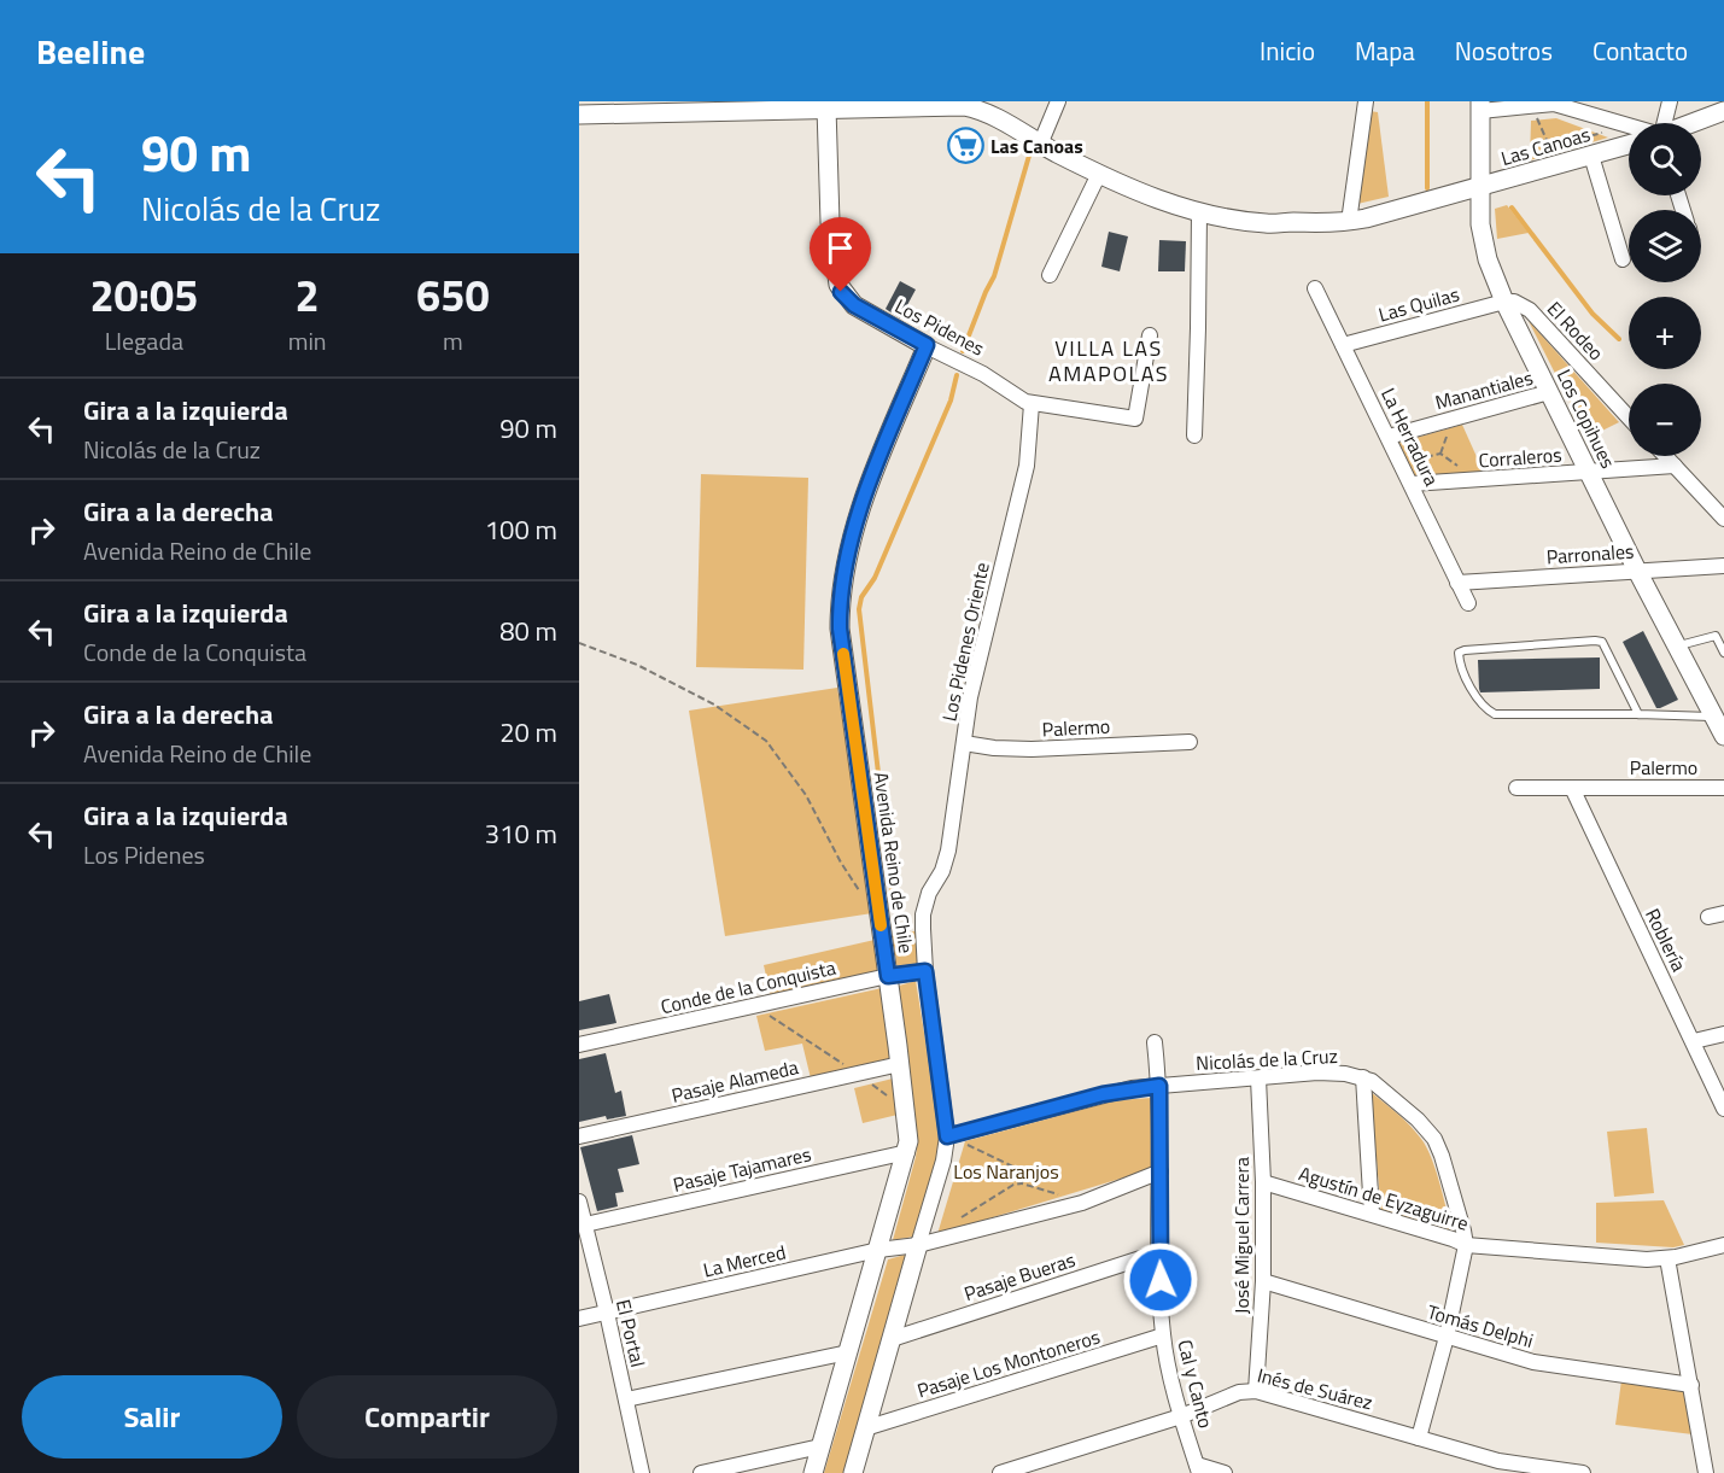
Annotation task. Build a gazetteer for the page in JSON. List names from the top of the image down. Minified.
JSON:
{"streets":{"street":["Las Canoas","Las Quilas","Los Pidenes","El Rodeo","Manantiales","Los Copihues","La Herradura","Corraleros","Parronales","Los Pidenes Oriente","Palermo","Avenida Reino de Chile","Roblería","Conde de la Conquista","Nicolás de la Cruz","Pasaje Alameda","Pasaje Tajamares","Agustín de Eyzaguirre","José Miguel Carrera","La Merced","Pasaje Bueras","Tomás Delphi","El Portal","Pasaje Los Montoneros","Cal y Canto","Inés de Suárez"]},"crossings":[["Las Canoas","Los Pidenes"],["Las Canoas","Los Copihues"],["Las Quilas","El Rodeo"],["Las Quilas","Los Copihues"],["Las Quilas","La Herradura"],["Los Pidenes","Los Pidenes Oriente"],["Los Pidenes","Avenida Reino de Chile"],["El Rodeo","Los Copihues"],["Manantiales","Los Copihues"],["Manantiales","La Herradura"],["Los Copihues","Corraleros"],["Los Copihues","Parronales"],["La Herradura","Corraleros"],["La Herradura","Parronales"],["Los Pidenes Oriente","Palermo"],["Los Pidenes Oriente","Avenida Reino de Chile"],["Los Pidenes Oriente","Conde de la Conquista"],["Palermo","Roblería"],["Avenida Reino de Chile","Conde de la Conquista"],["Avenida Reino de Chile","Nicolás de la Cruz"],["Avenida Reino de Chile","Pasaje Alameda"],["Avenida Reino de Chile","Pasaje Tajamares"],["Avenida Reino de Chile","La Merced"],["Avenida Reino de Chile","Pasaje Bueras"],["Avenida Reino de Chile","Pasaje Los Montoneros"],["Nicolás de la Cruz","Agustín de Eyzaguirre"],["Nicolás de la Cruz","José Miguel Carrera"],["Nicolás de la Cruz","Tomás Delphi"],["Nicolás de la Cruz","Cal y Canto"],["Nicolás de la Cruz","Inés de Suárez"],["Pasaje Tajamares","El Portal"],["Agustín de Eyzaguirre","José Miguel Carrera"],["José Miguel Carrera","Tomás Delphi"],["José Miguel Carrera","Inés de Suárez"],["La Merced","El Portal"],["La Merced","Cal y Canto"],["Pasaje Bueras","Cal y Canto"],["Pasaje Los Montoneros","Cal y Canto"],["Cal y Canto","Inés de Suárez"]],"districts":["VILLA LAS AMAPOLAS"],"parks":["Los Naranjos"],"places":{"supermarket":["Las Canoas"]},"page":{"header":"Beeline","nav":["Inicio","Mapa","Nosotros","Contacto"],"turn":["90 m","Nicolás de la Cruz"],"map_buttons":["+","−"],"eta":["20:05","Llegada","2","min","650","m"],"list":[{"name":"Gira a la izquierda","note":"Nicolás de la Cruz","value":"90 m"},{"name":"Gira a la derecha","note":"Avenida Reino de Chile","value":"100 m"},{"name":"Gira a la izquierda","note":"Conde de la Conquista","value":"80 m"},{"name":"Gira a la derecha","note":"Avenida Reino de Chile","value":"20 m"},{"name":"Gira a la izquierda","note":"Los Pidenes","value":"310 m"}],"buttons":["Salir","Compartir"]}}
